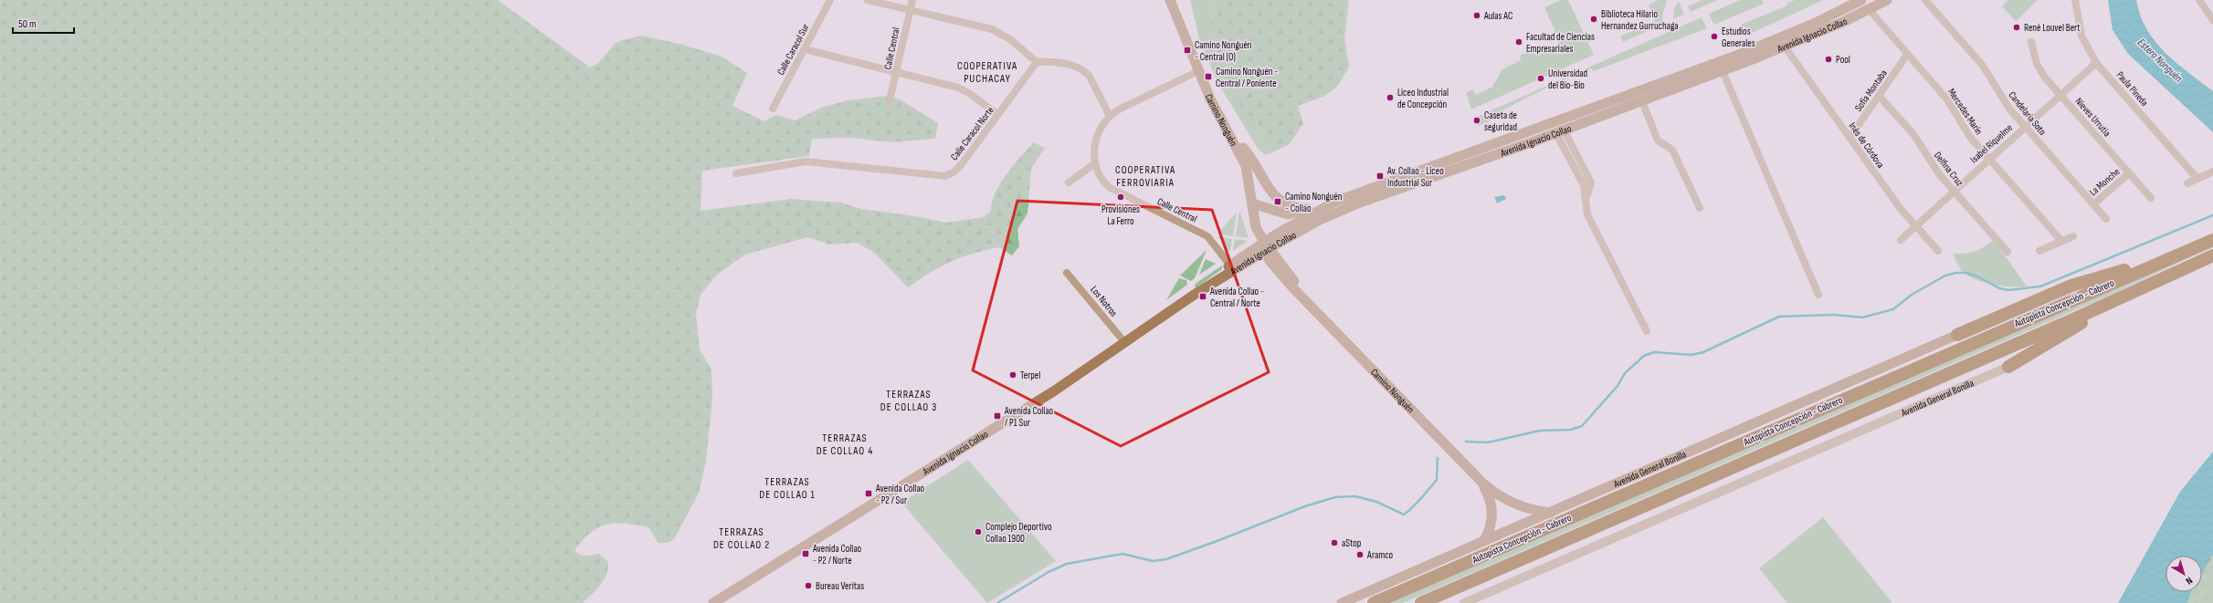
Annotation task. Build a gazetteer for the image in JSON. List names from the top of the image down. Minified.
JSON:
{"streets":{"highway":["Autopista Concepción - Cabrero"],"main road":["Avenida Ignacio Collao","Camino Nonguén","Avenida General Bonilla"],"street":["Calle Central","Calle Caracol Sur","Paula Pineda","Sofía Montaba","Mercedes Marín","Candelaria Soto","Nieves Urrutia","Calle Caracol Norte","Isabel Riquelme","Inés de Córdova","Delfina Cruz","La Monche","Los Notros"]},"crossings":[["Avenida Ignacio Collao","Calle Central"],["Avenida Ignacio Collao","Mercedes Marín"],["Avenida Ignacio Collao","Camino Nonguén"],["Avenida Ignacio Collao","Inés de Córdova"],["Avenida Ignacio Collao","Los Notros"],["Calle Central","Camino Nonguén"],["Paula Pineda","Isabel Riquelme"],["Sofía Montaba","Mercedes Marín"],["Sofía Montaba","Inés de Córdova"],["Sofía Montaba","Delfina Cruz"],["Mercedes Marín","Isabel Riquelme"],["Candelaria Soto","Isabel Riquelme"],["Candelaria Soto","La Monche"],["Nieves Urrutia","Isabel Riquelme"],["Nieves Urrutia","La Monche"],["Camino Nonguén","Avenida General Bonilla"],["Isabel Riquelme","Inés de Córdova"],["Isabel Riquelme","Delfina Cruz"]],"districts":["COOPERATIVA PUCHACAY","COOPERATIVA FERROVIARIA","TERRAZAS DE COLLAO 3","TERRAZAS DE COLLAO 4","TERRAZAS DE COLLAO 1","TERRAZAS DE COLLAO 2"],"water":["Estero Nonguén"],"places":{"other":["Aulas AC","Biblioteca Hilario Hernandez Gurruchaga","René Louvel Bert","Estudios Generales","Facultad de Ciencias Empresariales","Pool","Universidad del Bío-Bío","Liceo Industrial de Concepción","Caseta de seguridad","Provisiones La Ferro","Terpel","Complejo Deportivo Collao 1900","aStop","Aramco","Bureau Veritas"],"transit":["Camino Nonguén - Central (O)","Camino Nonguén - Central / Poniente","Av. Collao - Liceo Industrial Sur","Camino Nonguén - Collao","Avenida Collao - Central / Norte","Avenida Collao / P1 Sur","Avenida Collao - P2 / Sur","Avenida Collao - P2 / Norte"]},"scale_bar":"50 m","north":"bottom right"}
